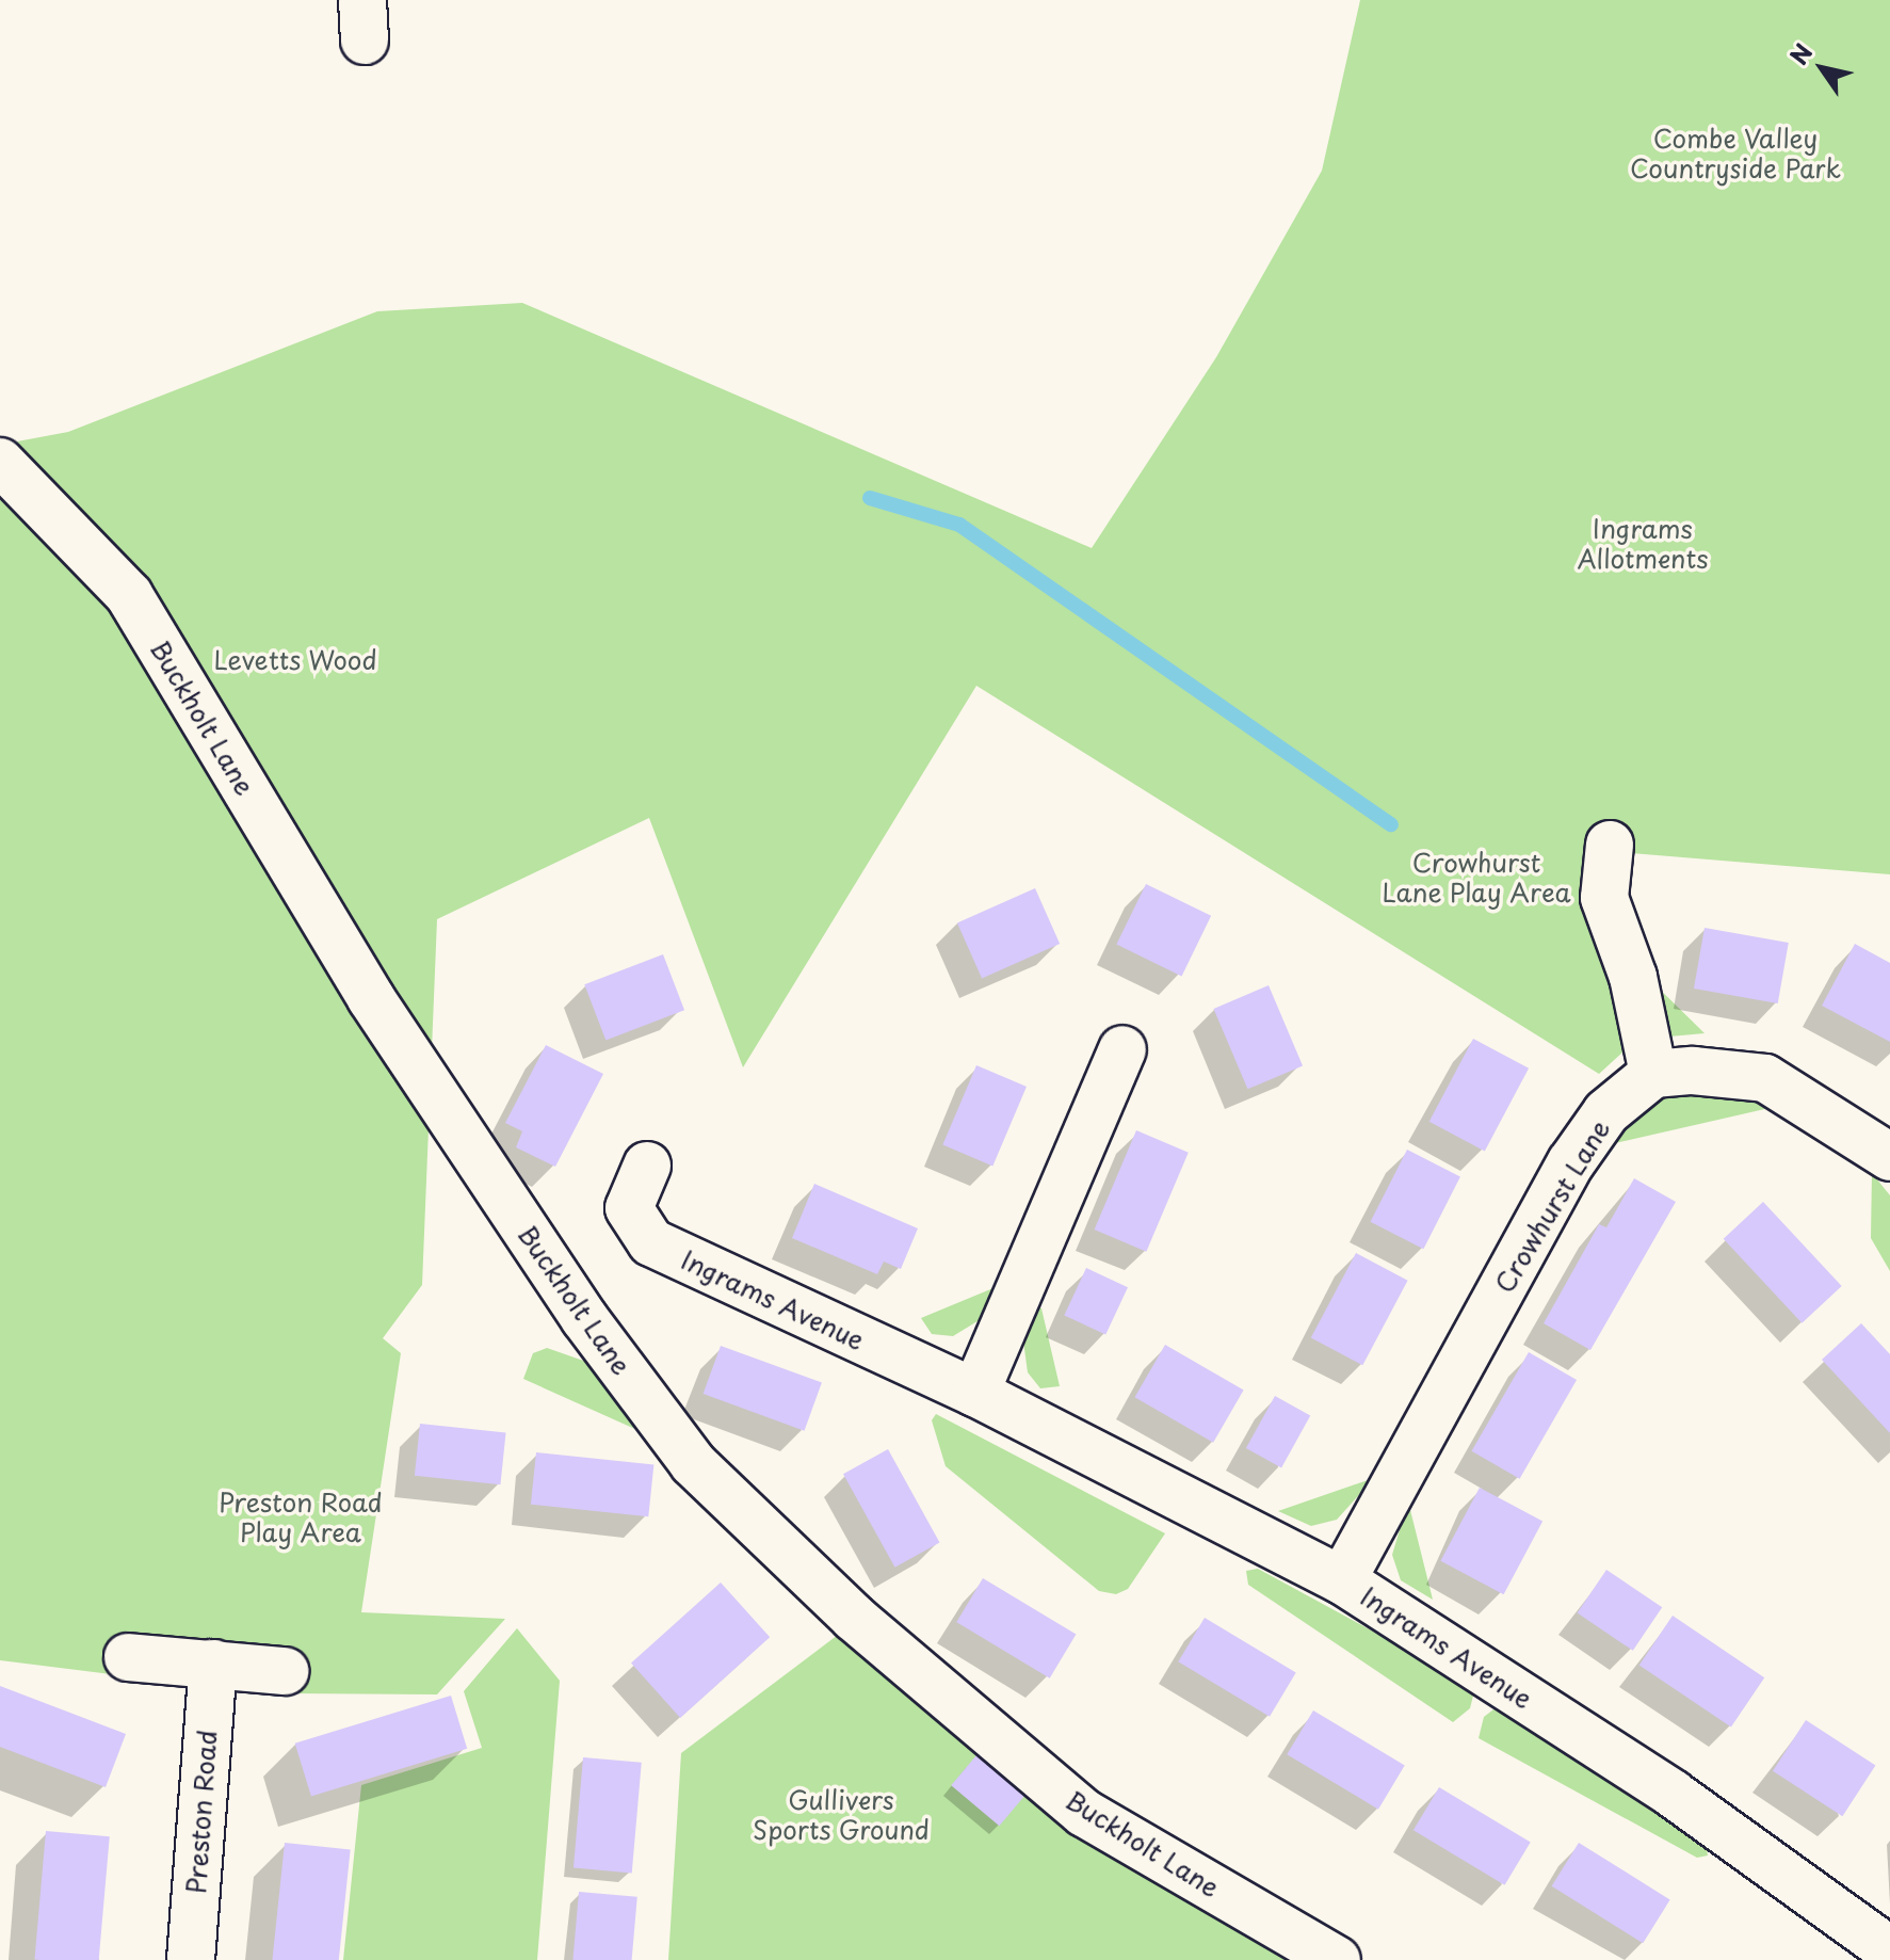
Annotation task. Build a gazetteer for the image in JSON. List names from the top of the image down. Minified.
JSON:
{"streets":{"street":["Buckholt Lane","Crowhurst Lane","Ingrams Avenue","Preston Road"]},"crossings":[["Crowhurst Lane","Ingrams Avenue"]],"parks":["Combe Valley Countryside Park","Ingrams Allotments","Levetts Wood","Crowhurst Lane Play Area","Preston Road Play Area","Gullivers Sports Ground"],"north":"top left"}
